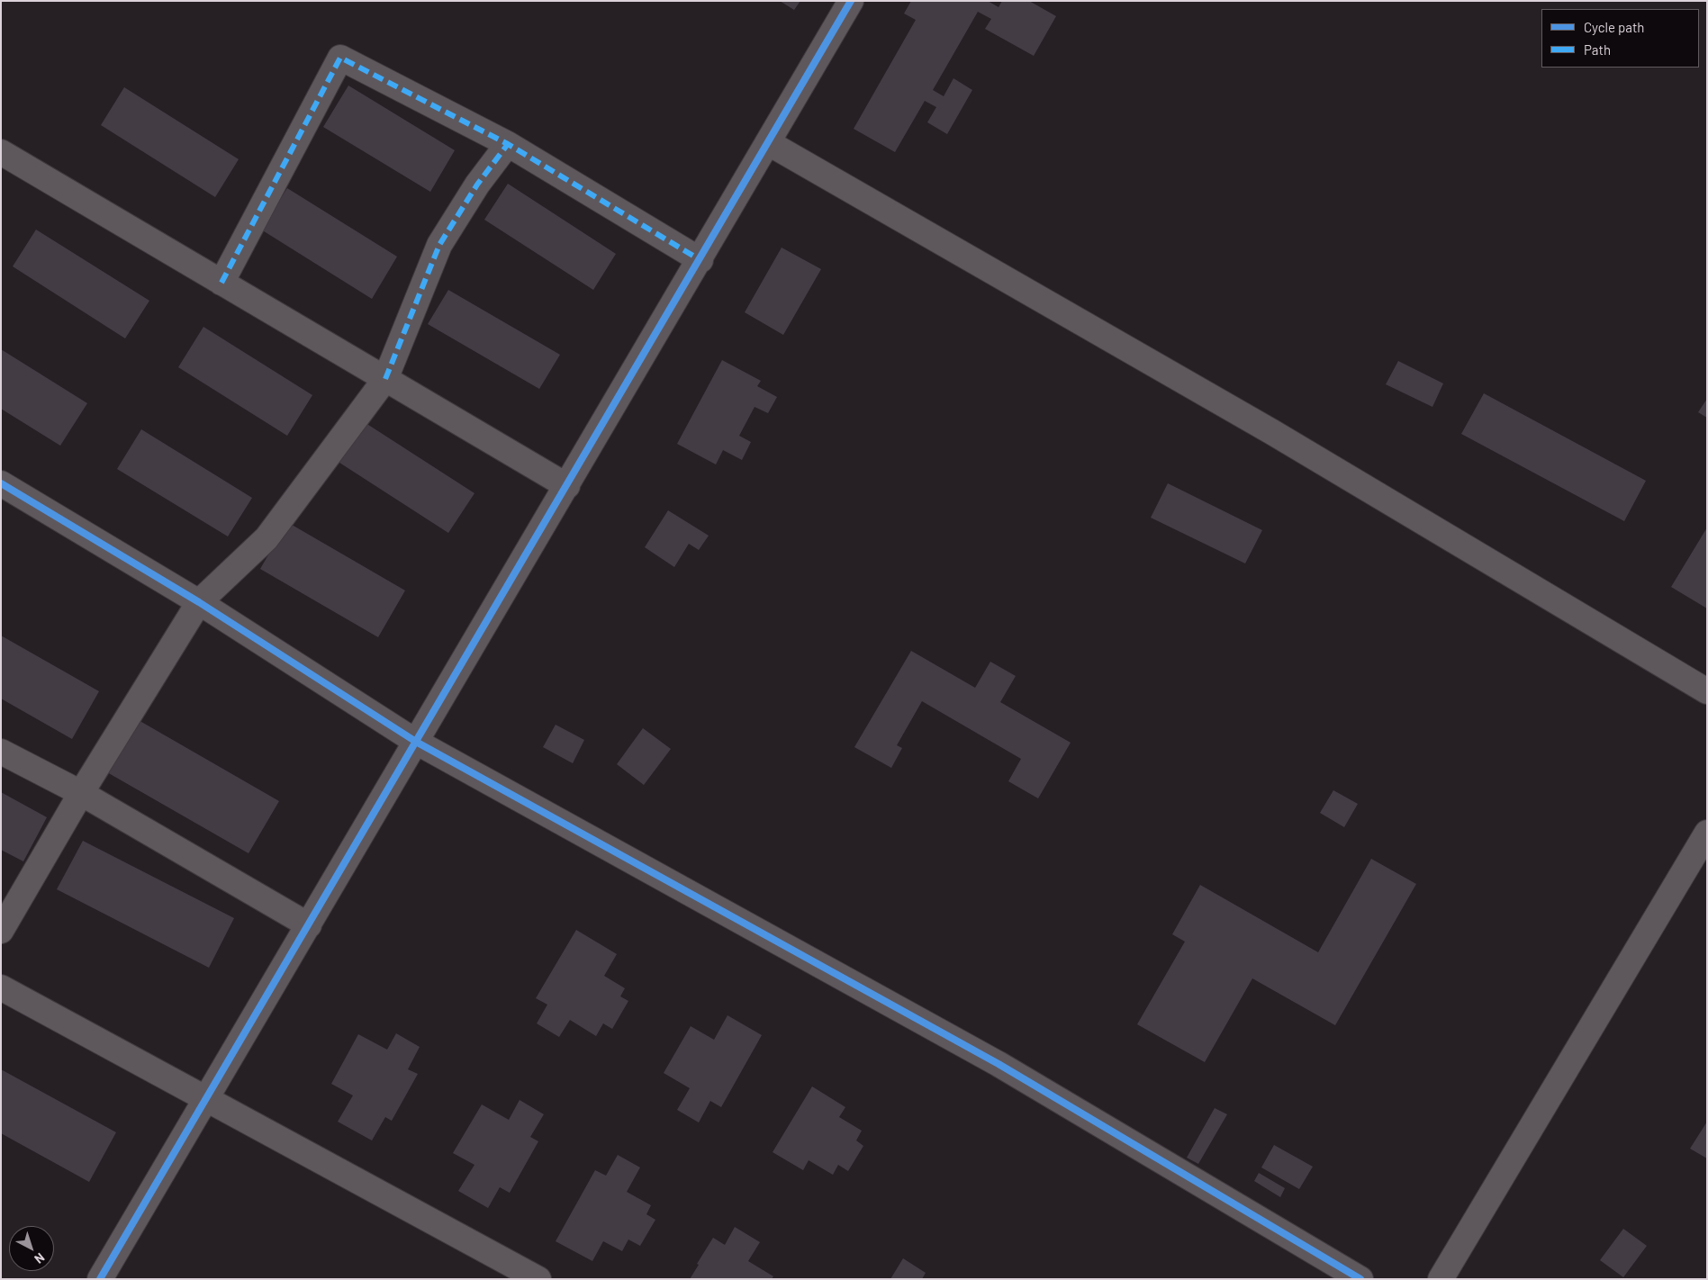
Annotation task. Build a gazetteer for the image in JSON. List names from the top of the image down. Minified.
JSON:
{"legend":["Cycle path","Path"],"north":"bottom right"}
